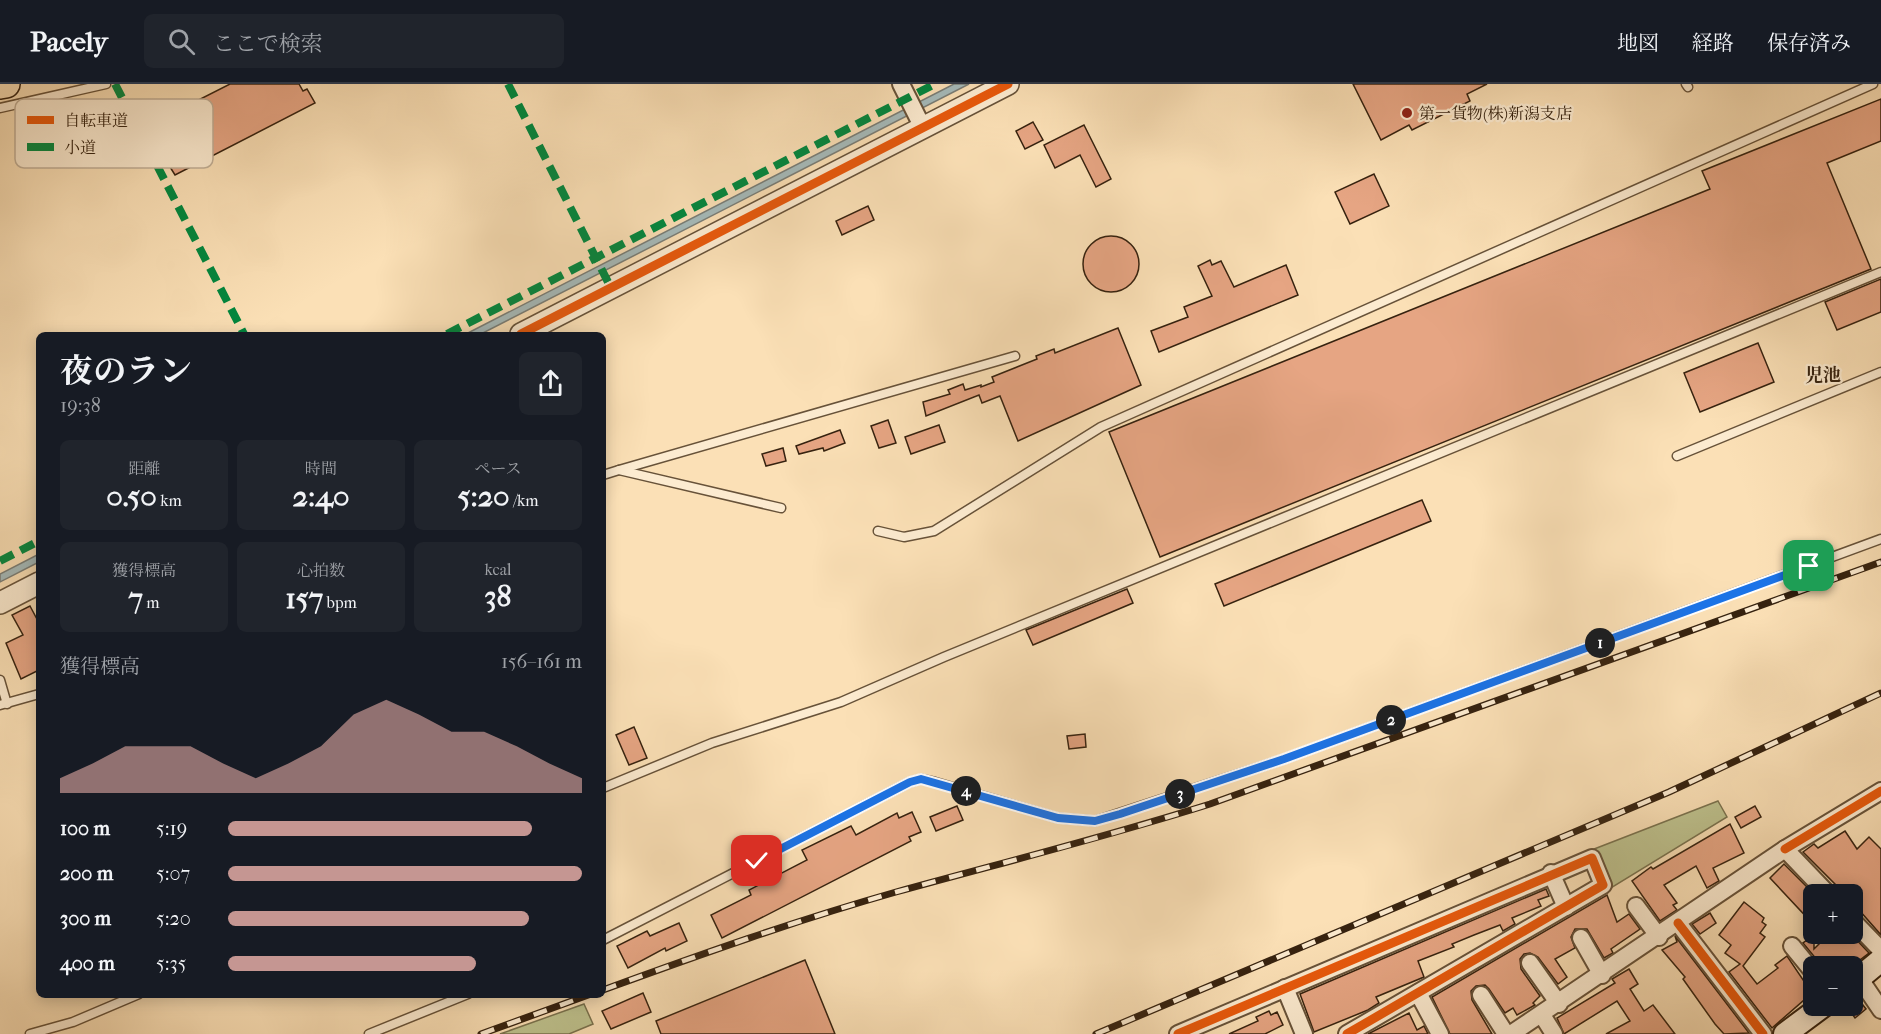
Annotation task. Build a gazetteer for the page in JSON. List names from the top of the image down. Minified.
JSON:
{"districts":["児池"],"places":["第一貨物(株)新潟支店"],"legend":["自転車道","小道"],"page":{"header":"Pacely","search":"ここで検索","nav":["地図","経路","保存済み"],"heading":["夜のラン","19:38"],"stats":[["距離","0.50 km"],["時間","2:40"],["ペース","5:20 /km"],["獲得標高","7 m"],["心拍数","157 bpm"],["kcal","38"]],"pins":["1","2","4","3"],"chart":["獲得標高","156–161 m"],"list":[{"name":"100 m","note":"5:19"},{"name":"200 m","note":"5:07"},{"name":"300 m","note":"5:20"},{"name":"400 m","note":"5:35"}],"map_buttons":["+","−"]}}
